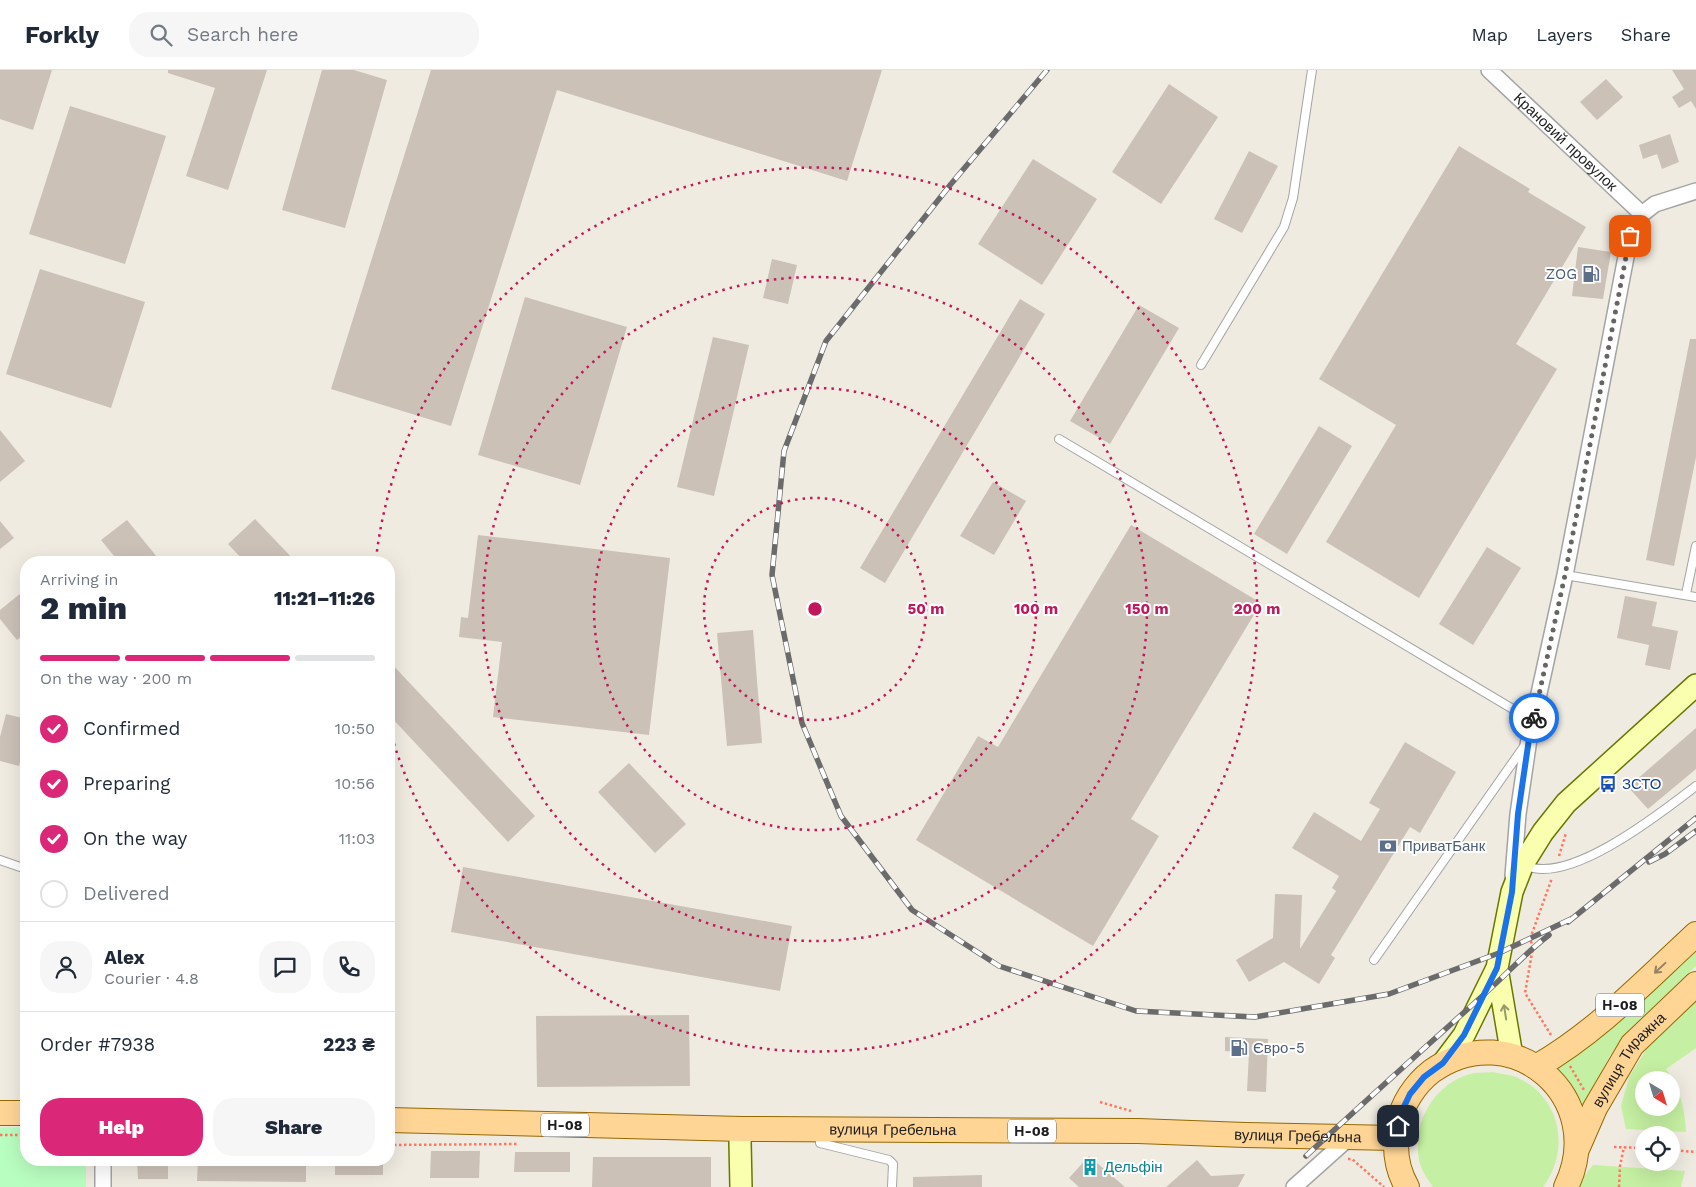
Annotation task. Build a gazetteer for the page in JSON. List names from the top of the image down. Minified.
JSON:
{"streets":{"main road":["Н-08","вулиця Тиражна","вулиця Гребельна"],"street":["Крановий провулок"]},"crossings":[["Н-08","вулиця Тиражна"]],"places":{"fuel station":["ZOG","Євро-5"],"bus stop":["ЗСТО"],"bank":["ПриватБанк"],"building":["Дельфін"]},"north":"bottom right","page":{"header":"Forkly","search":"Search here","nav":["Map","Layers","Share"],"heading":["2 min","Arriving in","11:21–11:26"],"panel":["Alex","Courier · 4.8","Order #7938","223 ₴"],"bar":"On the way · 200 m","list":[["Confirmed","10:50"],["Preparing","10:56"],["On the way","11:03"],"Delivered"],"buttons":["Help","Share"]},"rings":["50 m","100 m","150 m","200 m"]}
